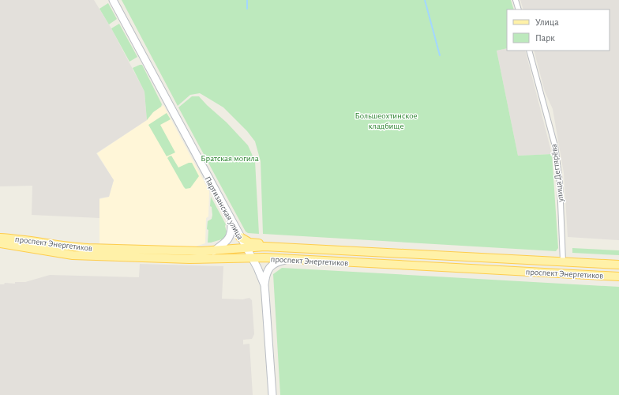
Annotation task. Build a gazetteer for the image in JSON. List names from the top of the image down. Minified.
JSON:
{"streets":{"main road":["проспект Энергетиков"],"street":["улица Дегтярёва","Партизанская улица"]},"crossings":[["улица Дегтярёва","проспект Энергетиков"],["Партизанская улица","проспект Энергетиков"]],"parks":["Большеохтинское кладбище","Братская могила"],"legend":["Улица","Парк"]}
